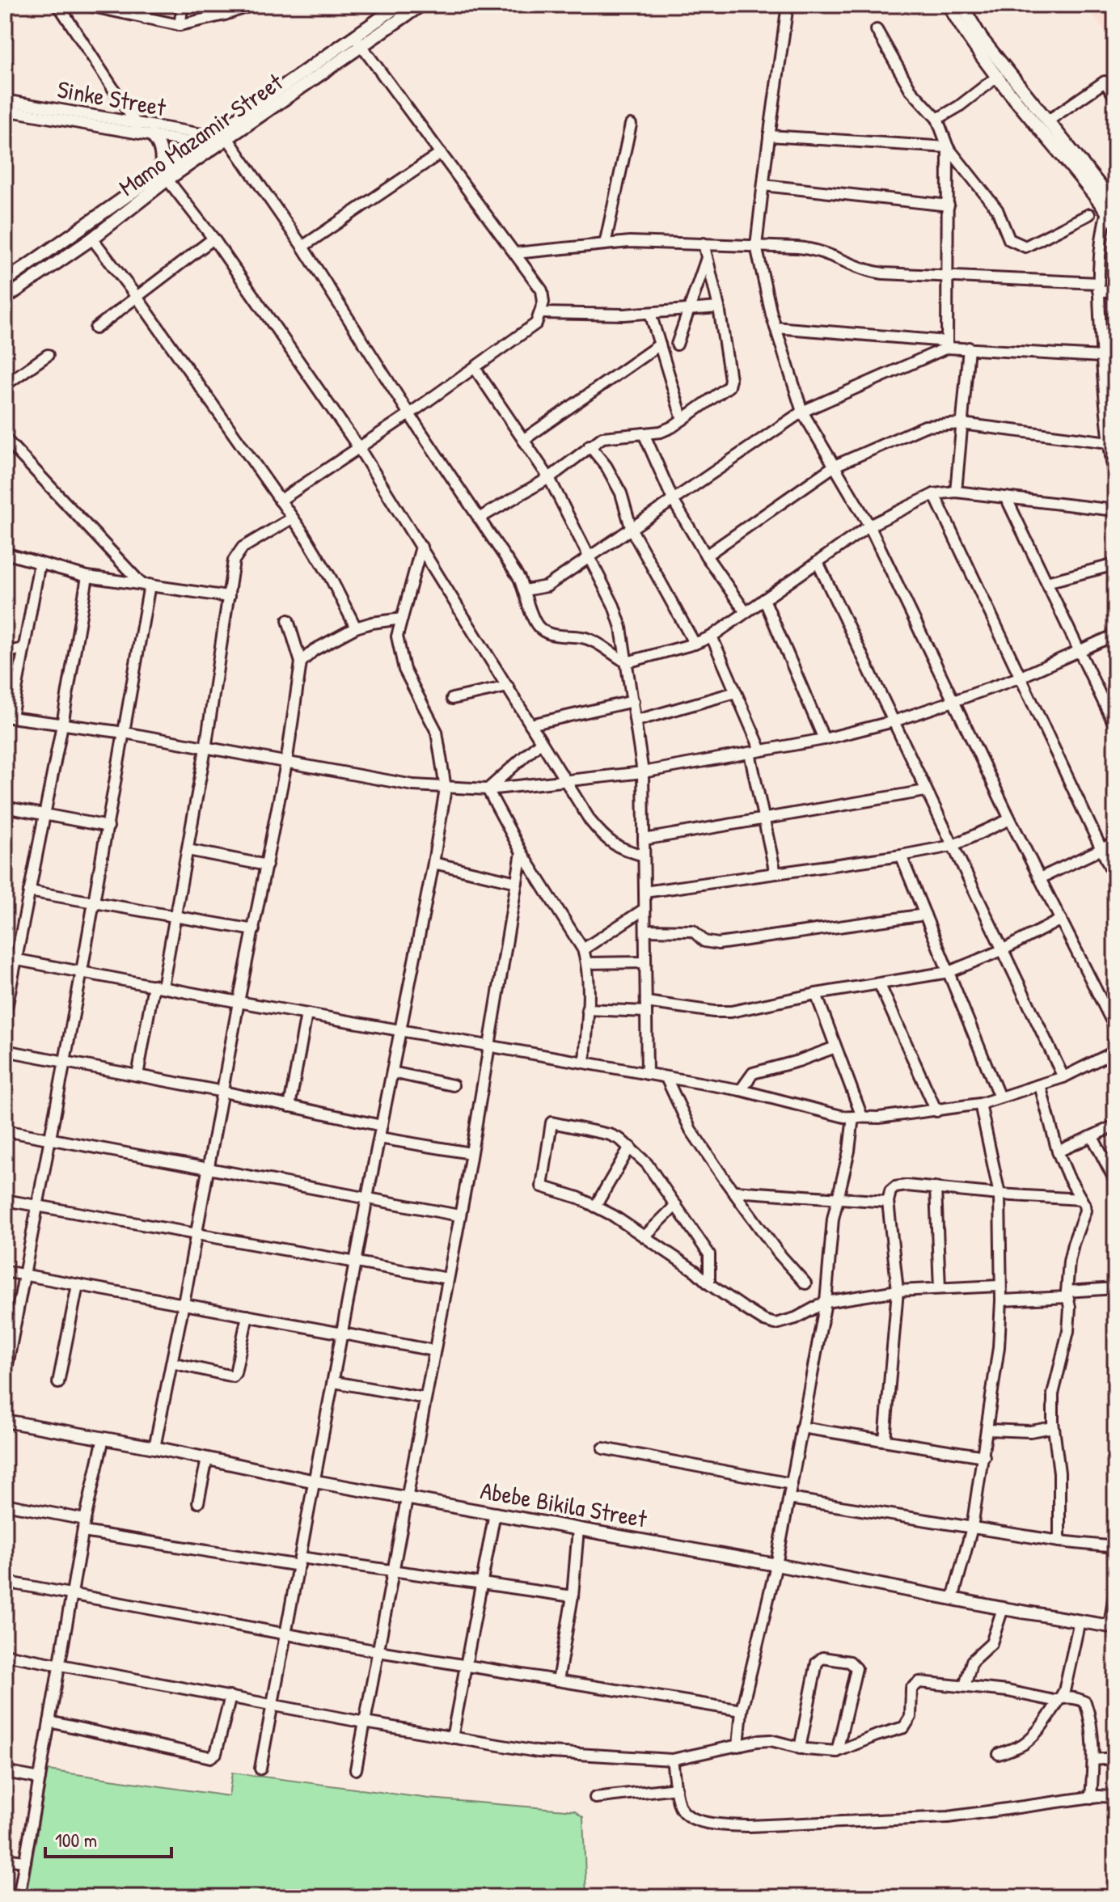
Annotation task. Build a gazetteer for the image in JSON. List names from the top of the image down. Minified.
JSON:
{"streets":{"main road":["Mamo Mazamir Street","Abebe Bikila Street"],"street":["Sinke Street"]},"crossings":[["Sinke Street","Mamo Mazamir Street"]],"scale_bar":"100 m"}
